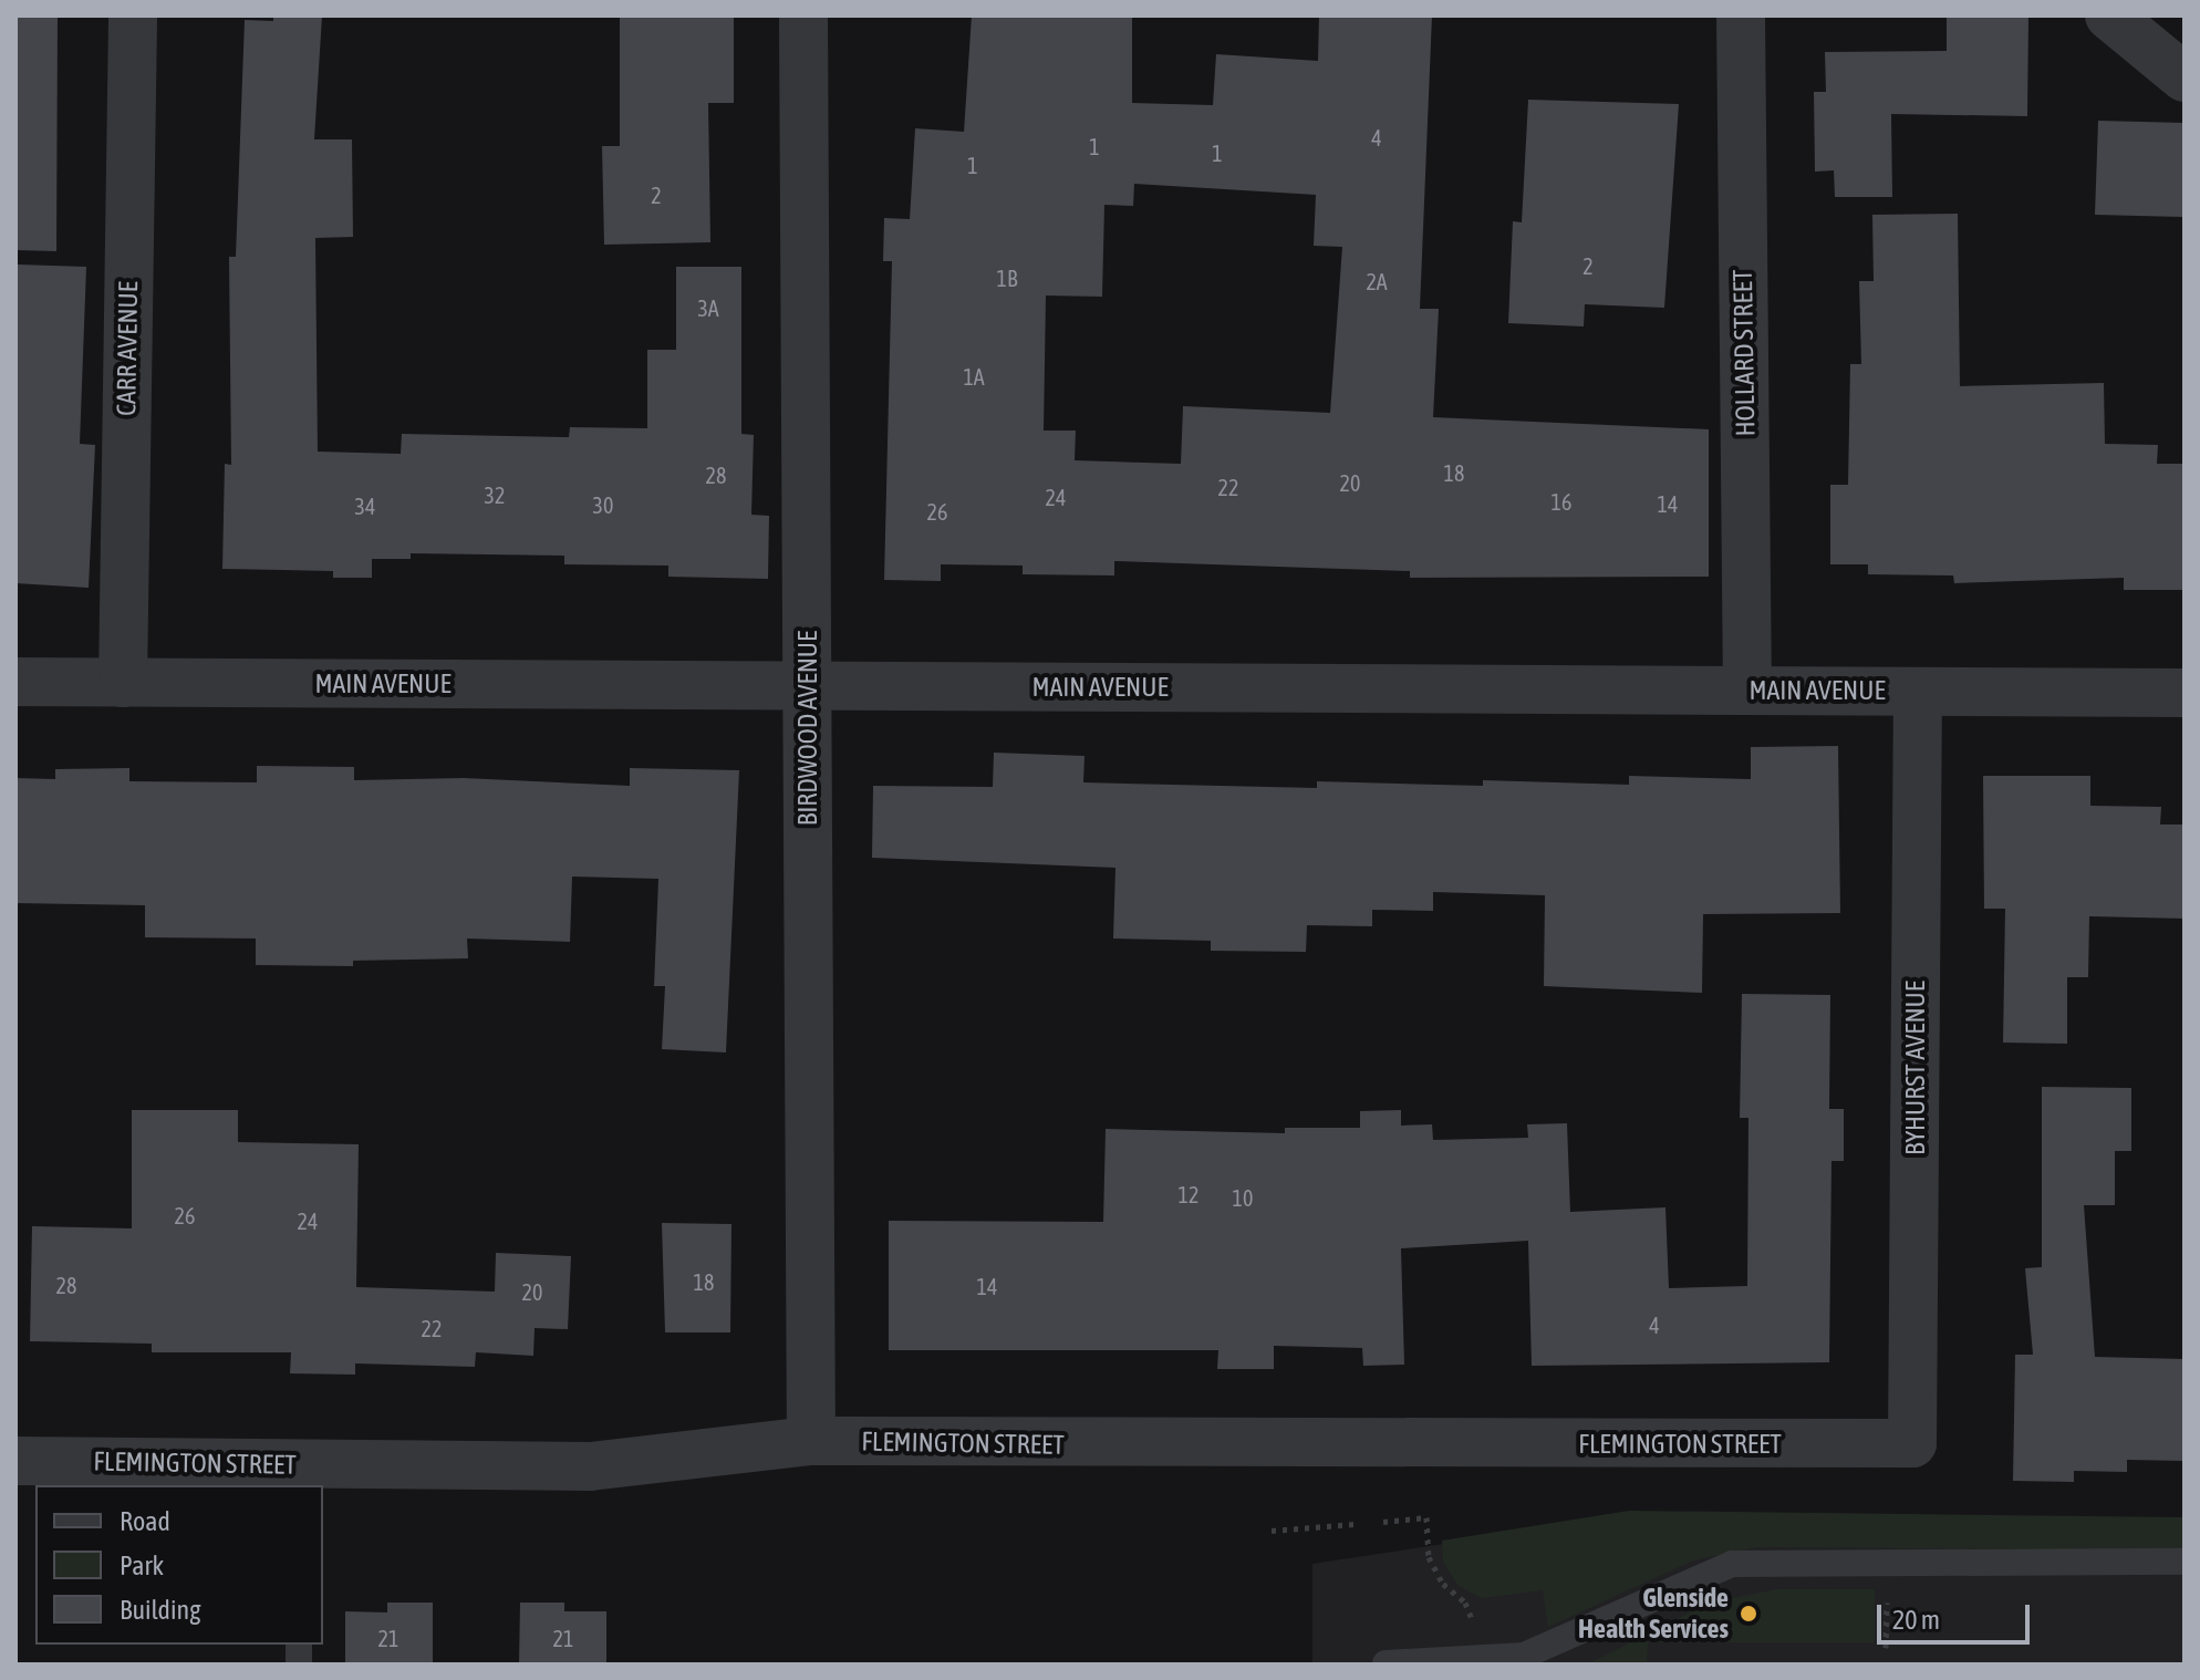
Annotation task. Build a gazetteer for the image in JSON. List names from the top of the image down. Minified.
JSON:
{"streets":{"street":["CARR AVENUE","HOLLARD STREET","MAIN AVENUE","BIRDWOOD AVENUE","BYHURST AVENUE","FLEMINGTON STREET"]},"crossings":[["CARR AVENUE","MAIN AVENUE"],["HOLLARD STREET","MAIN AVENUE"],["MAIN AVENUE","BIRDWOOD AVENUE"],["MAIN AVENUE","BYHURST AVENUE"],["BIRDWOOD AVENUE","FLEMINGTON STREET"],["BYHURST AVENUE","FLEMINGTON STREET"]],"places":["Glenside Health Services"],"house_numbers":["4","1","1","1","2","2","1B","2A","3A","1A","18","28","20","22","32","24","16","14","30","34","26","12","10","26","24","18","28","14","20","4","22","21","21"],"legend":["Road","Park","Building"],"scale_bar":"20 m"}
